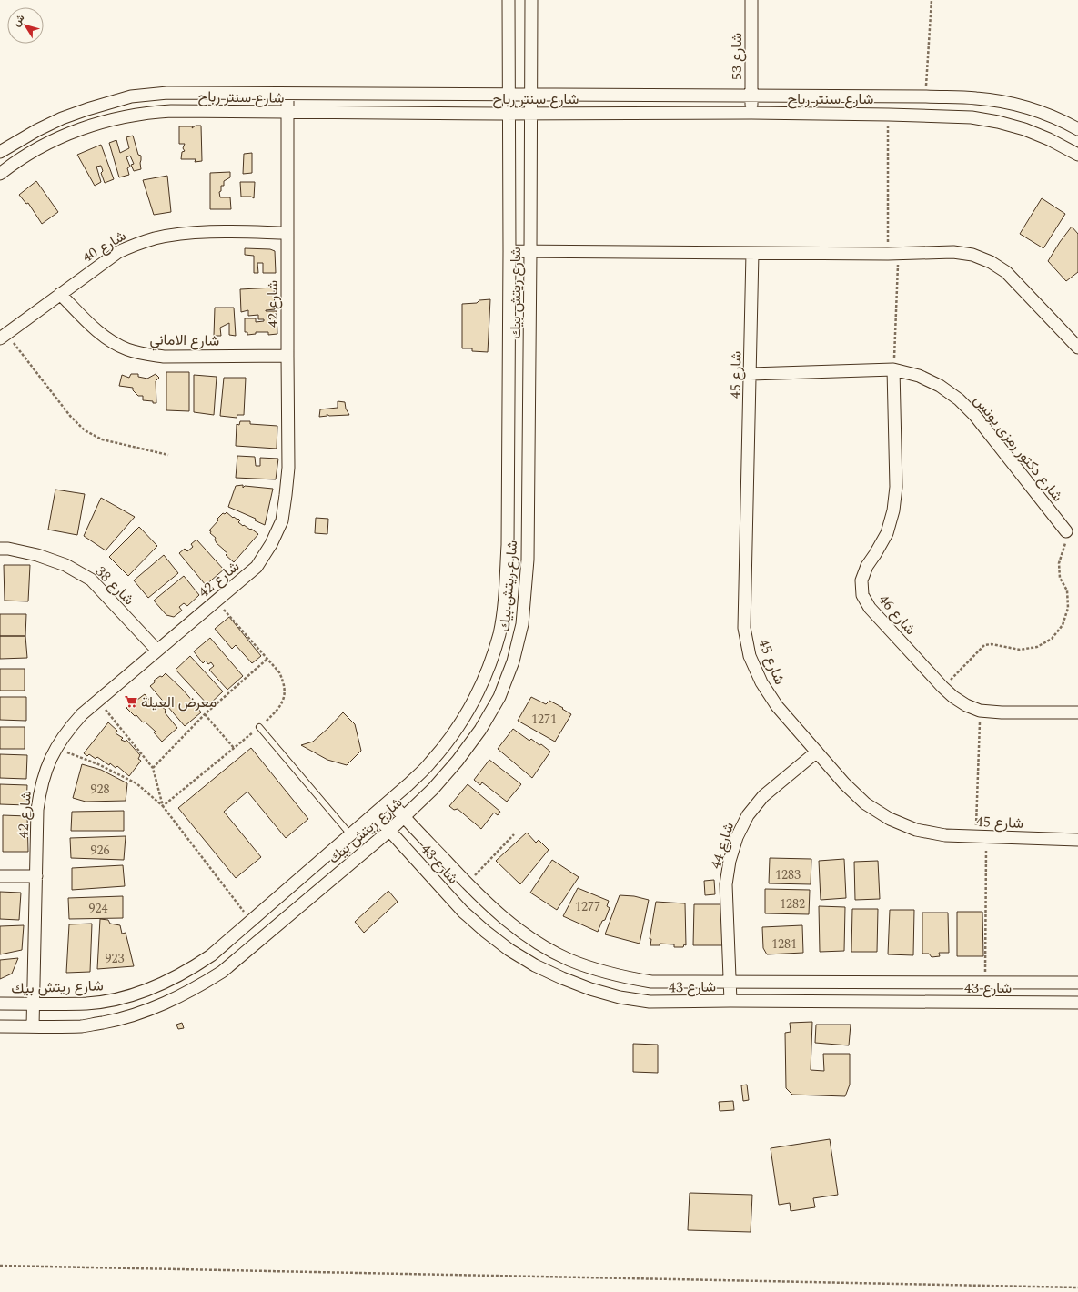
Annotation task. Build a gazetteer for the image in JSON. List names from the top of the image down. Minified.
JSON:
{"streets":{"street":["شارع 53","شارع سنتر رباح","شارع 40","شارع ريتش بيك","شارع 42","شارع الاماني","شارع 45","شارع دكتور رمزى يونس","شارع 38","شارع 46","شارع 44","شارع 43"]},"crossings":[["شارع 53","شارع سنتر رباح"],["شارع سنتر رباح","شارع ريتش بيك"],["شارع سنتر رباح","شارع 42"],["شارع 40","شارع 42"],["شارع 40","شارع الاماني"],["شارع ريتش بيك","شارع 42"],["شارع ريتش بيك","شارع 43"],["شارع 42","شارع الاماني"],["شارع 42","شارع 38"],["شارع 45","شارع دكتور رمزى يونس"],["شارع 45","شارع 44"],["شارع دكتور رمزى يونس","شارع 46"],["شارع 44","شارع 43"]],"places":{"supermarket":["معرض العيلة"]},"house_numbers":["1271","928","926","1283","1282","1277","924","1281","923"],"north":"top left"}
